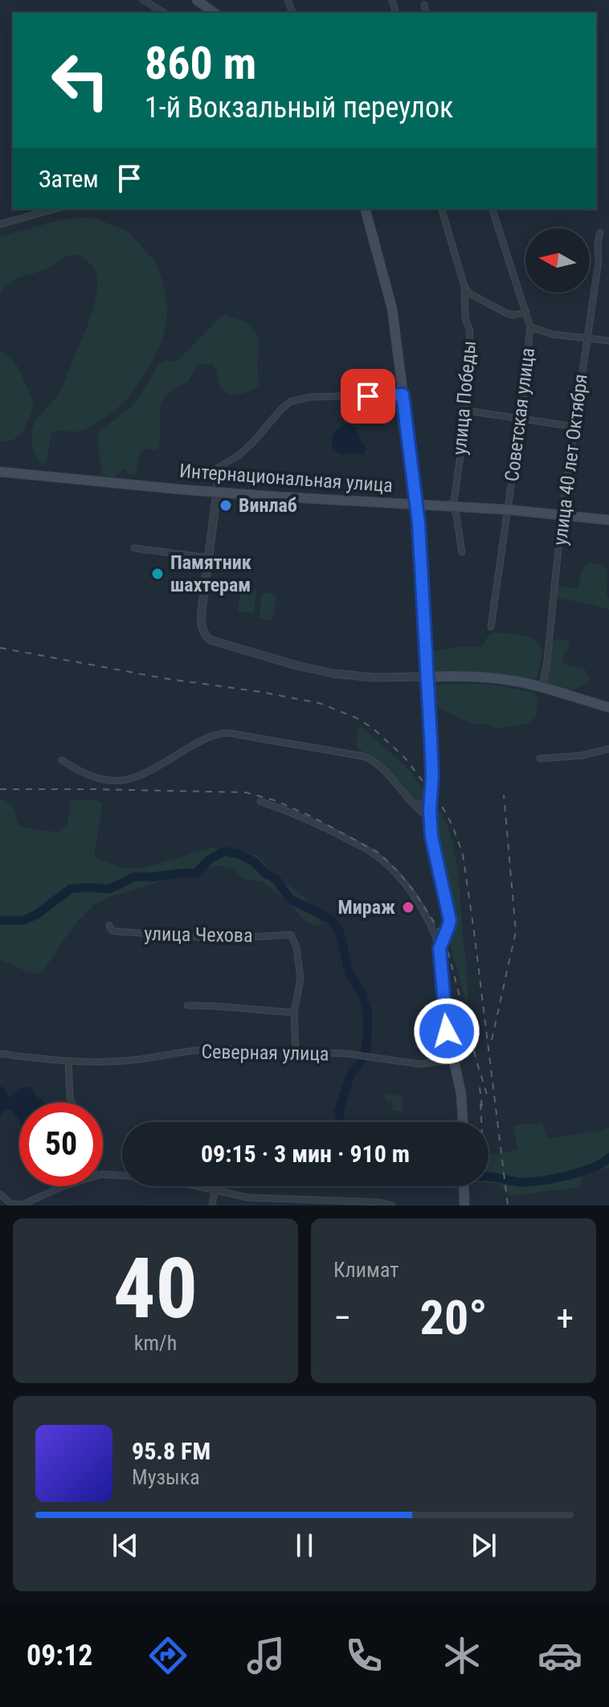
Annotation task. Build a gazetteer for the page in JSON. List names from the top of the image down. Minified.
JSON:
{"streets":{"main road":["Интернациональная улица"],"street":["улица Победы","Советская улица","улица 40 лет Октября","улица Чехова","Северная улица"]},"crossings":[["улица Победы","Интернациональная улица"],["Советская улица","Интернациональная улица"],["улица 40 лет Октября","Интернациональная улица"]],"places":["Винлаб","Памятник шахтерам","Мираж"],"north":"left","page":{"turn":["860 m","1-й Вокзальный переулок"],"then":"Затем","limit":"50","trip":"09:15 · 3 мин · 910 m","tile":[["40","km/h"],"Климат"],"heat":["−","20°","+"],"song":["95.8 FM","Музыка"],"tabs":"09:12"}}
